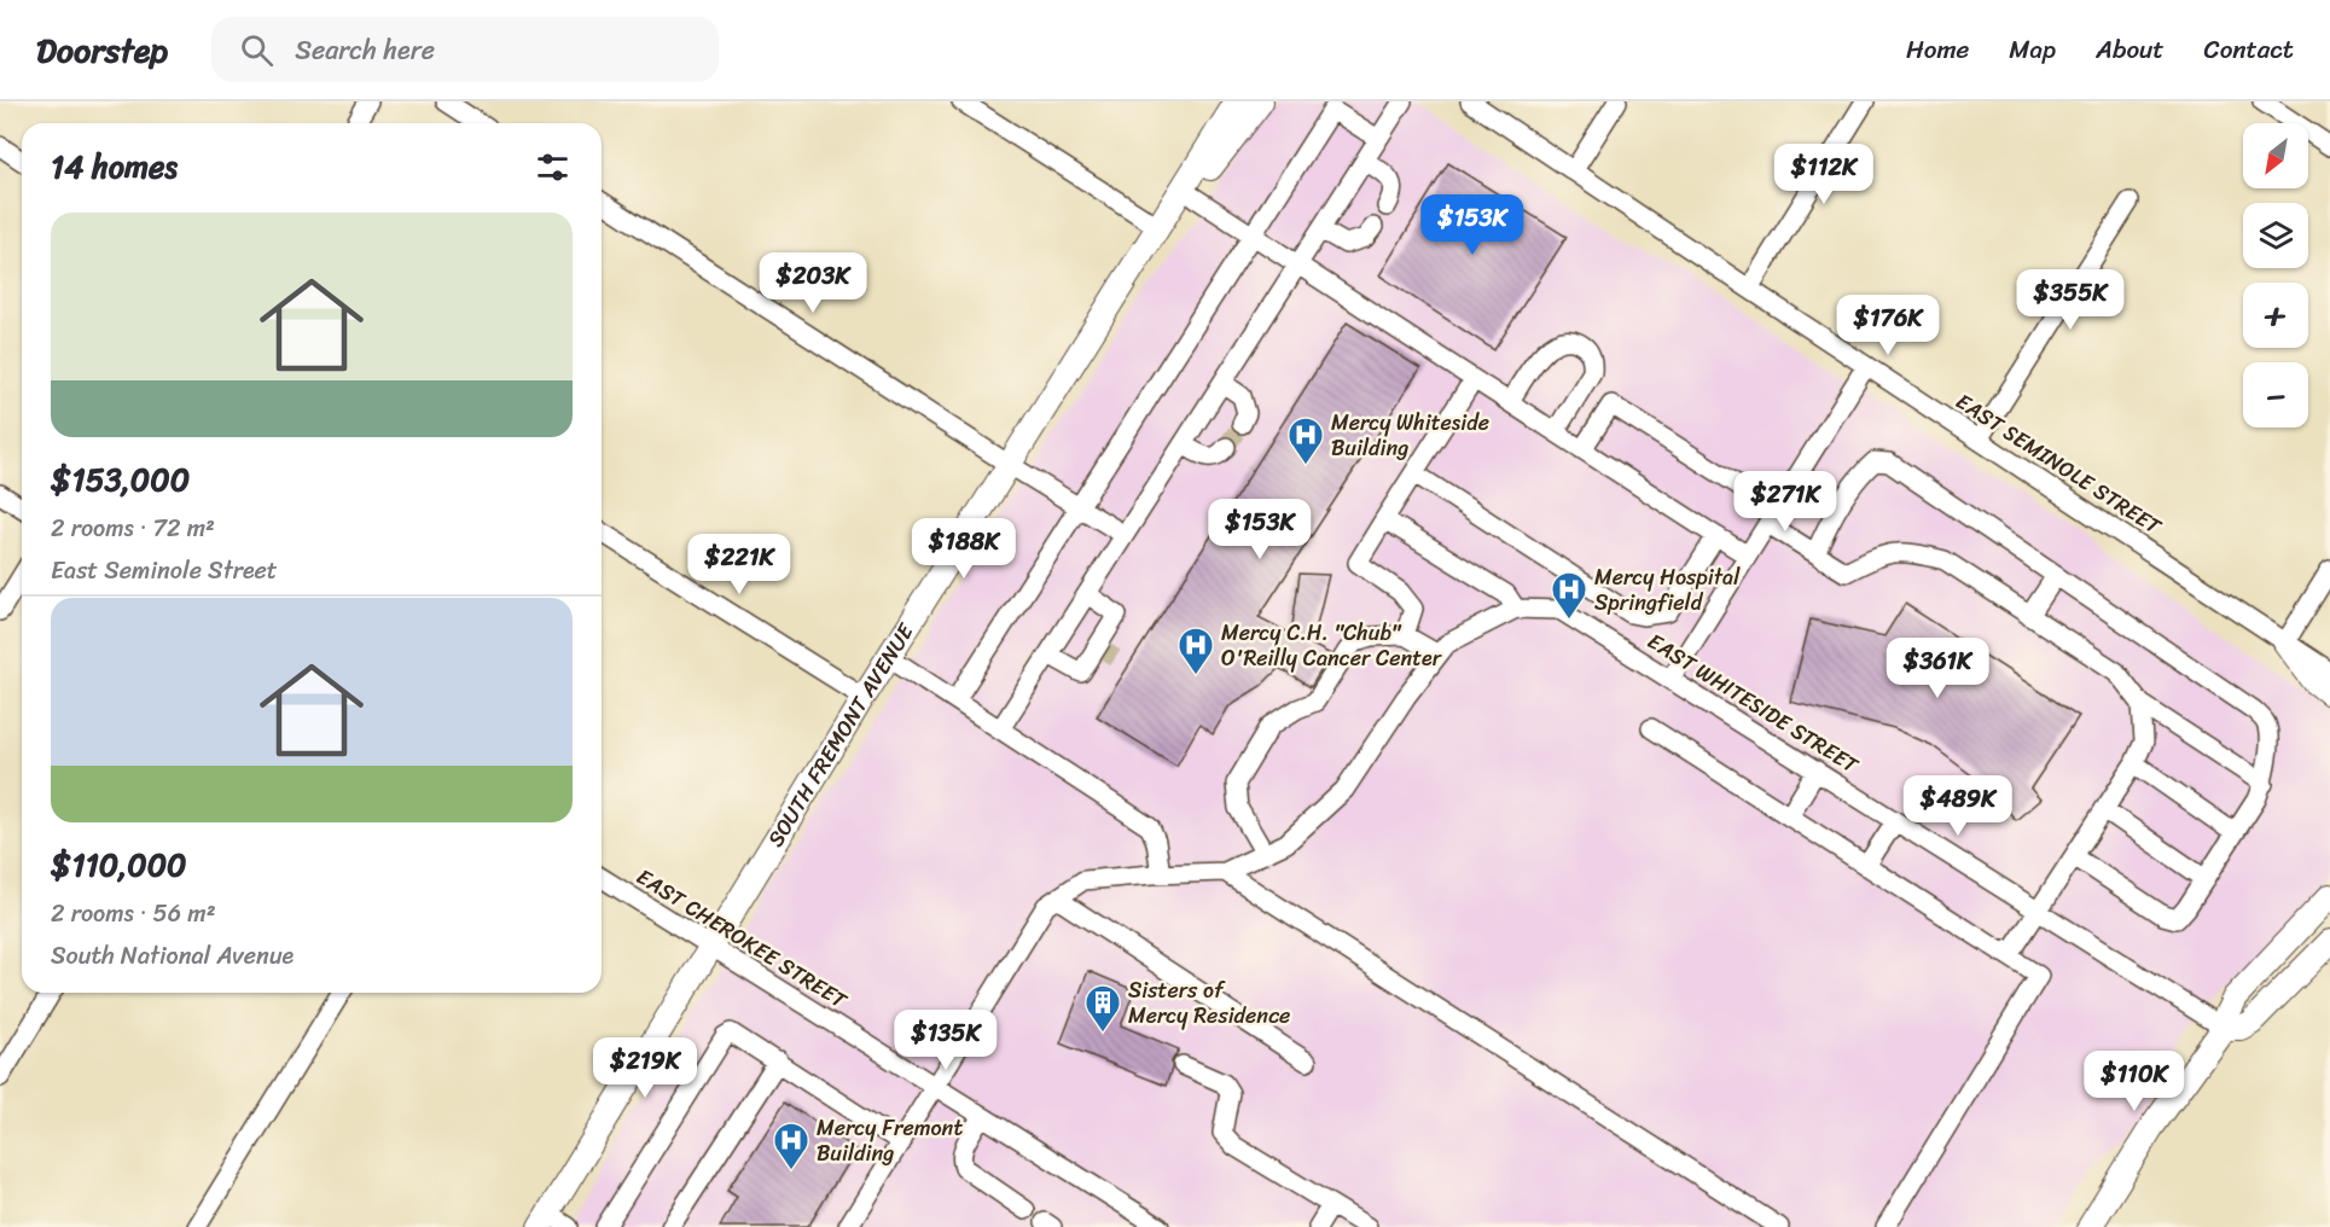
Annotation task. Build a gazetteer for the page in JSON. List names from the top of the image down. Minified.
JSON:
{"streets":{"main road":["SOUTH FREMONT AVENUE"],"street":["EAST SEMINOLE STREET","EAST WHITESIDE STREET","EAST CHEROKEE STREET"]},"crossings":[["SOUTH FREMONT AVENUE","EAST CHEROKEE STREET"]],"places":{"hospital":["Mercy Whiteside Building","Mercy Hospital Springfield","Mercy C.H. \"Chub\" O'Reilly Cancer Center","Mercy Fremont Building"],"building":["Sisters of Mercy Residence"]},"north":"bottom left","page":{"header":"Doorstep","search":"Search here","nav":["Home","Map","About","Contact"],"map_buttons":["+","−"],"heading":"14 homes","price":["$112K","$153K","$203K","$355K","$176K","$271K","$153K","$188K","$221K","$361K","$489K","$135K","$219K","$110K"],"list":[{"name":"$153,000","note":"2 rooms · 72 m² · East Seminole Street"},{"name":"$110,000","note":"2 rooms · 56 m² · South National Avenue"}]}}
